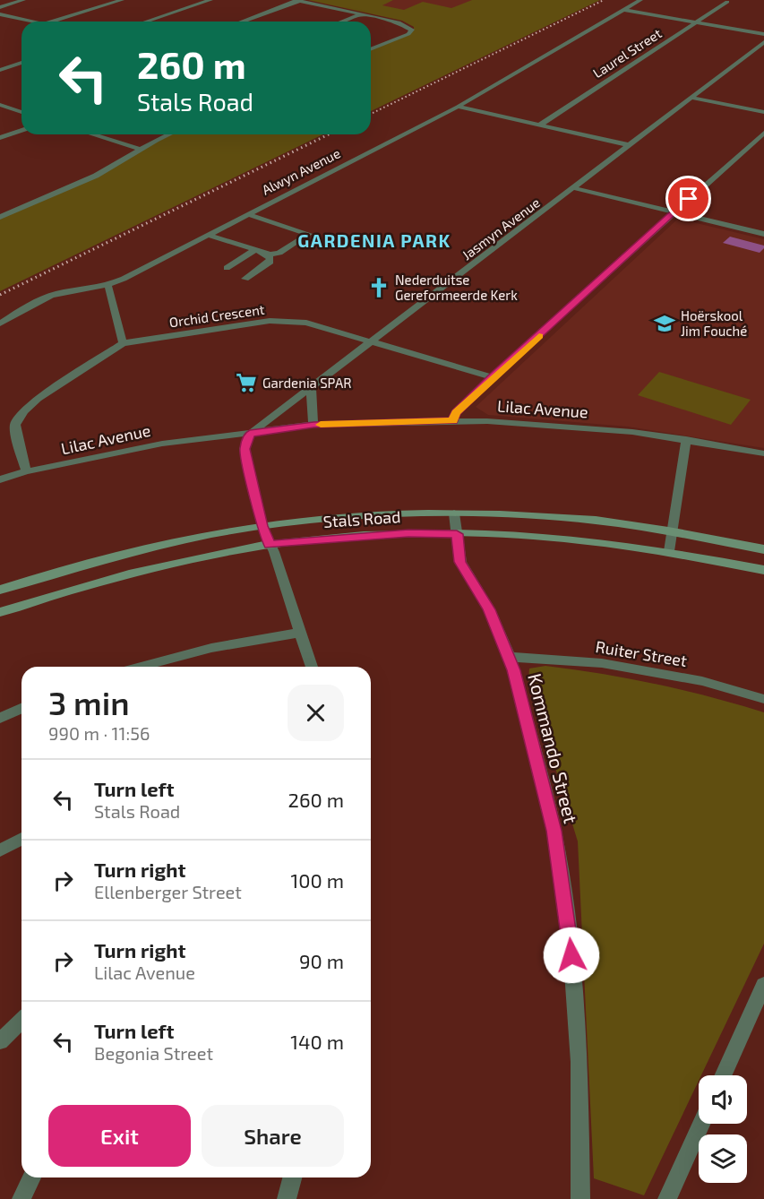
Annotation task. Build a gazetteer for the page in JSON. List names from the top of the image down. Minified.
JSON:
{"streets":{"street":["Laurel Street","Alwyn Avenue","Jasmyn Avenue","Orchid Crescent","Lilac Avenue","Stals Road","Ruiter Street","Kommando Street"]},"crossings":[["Jasmyn Avenue","Orchid Crescent"],["Jasmyn Avenue","Lilac Avenue"],["Orchid Crescent","Lilac Avenue"],["Stals Road","Kommando Street"],["Ruiter Street","Kommando Street"]],"districts":["GARDENIA PARK"],"places":{"church":["Nederduitse Gereformeerde Kerk"],"school or university":["Hoërskool Jim Fouché"],"supermarket":["Gardenia SPAR"]},"page":{"turn":["260 m","Stals Road"],"heading":["3 min","990 m · 11:56"],"list":[{"name":"Turn left","note":"Stals Road","value":"260 m"},{"name":"Turn right","note":"Ellenberger Street","value":"100 m"},{"name":"Turn right","note":"Lilac Avenue","value":"90 m"},{"name":"Turn left","note":"Begonia Street","value":"140 m"}],"buttons":["Exit","Share"]}}
